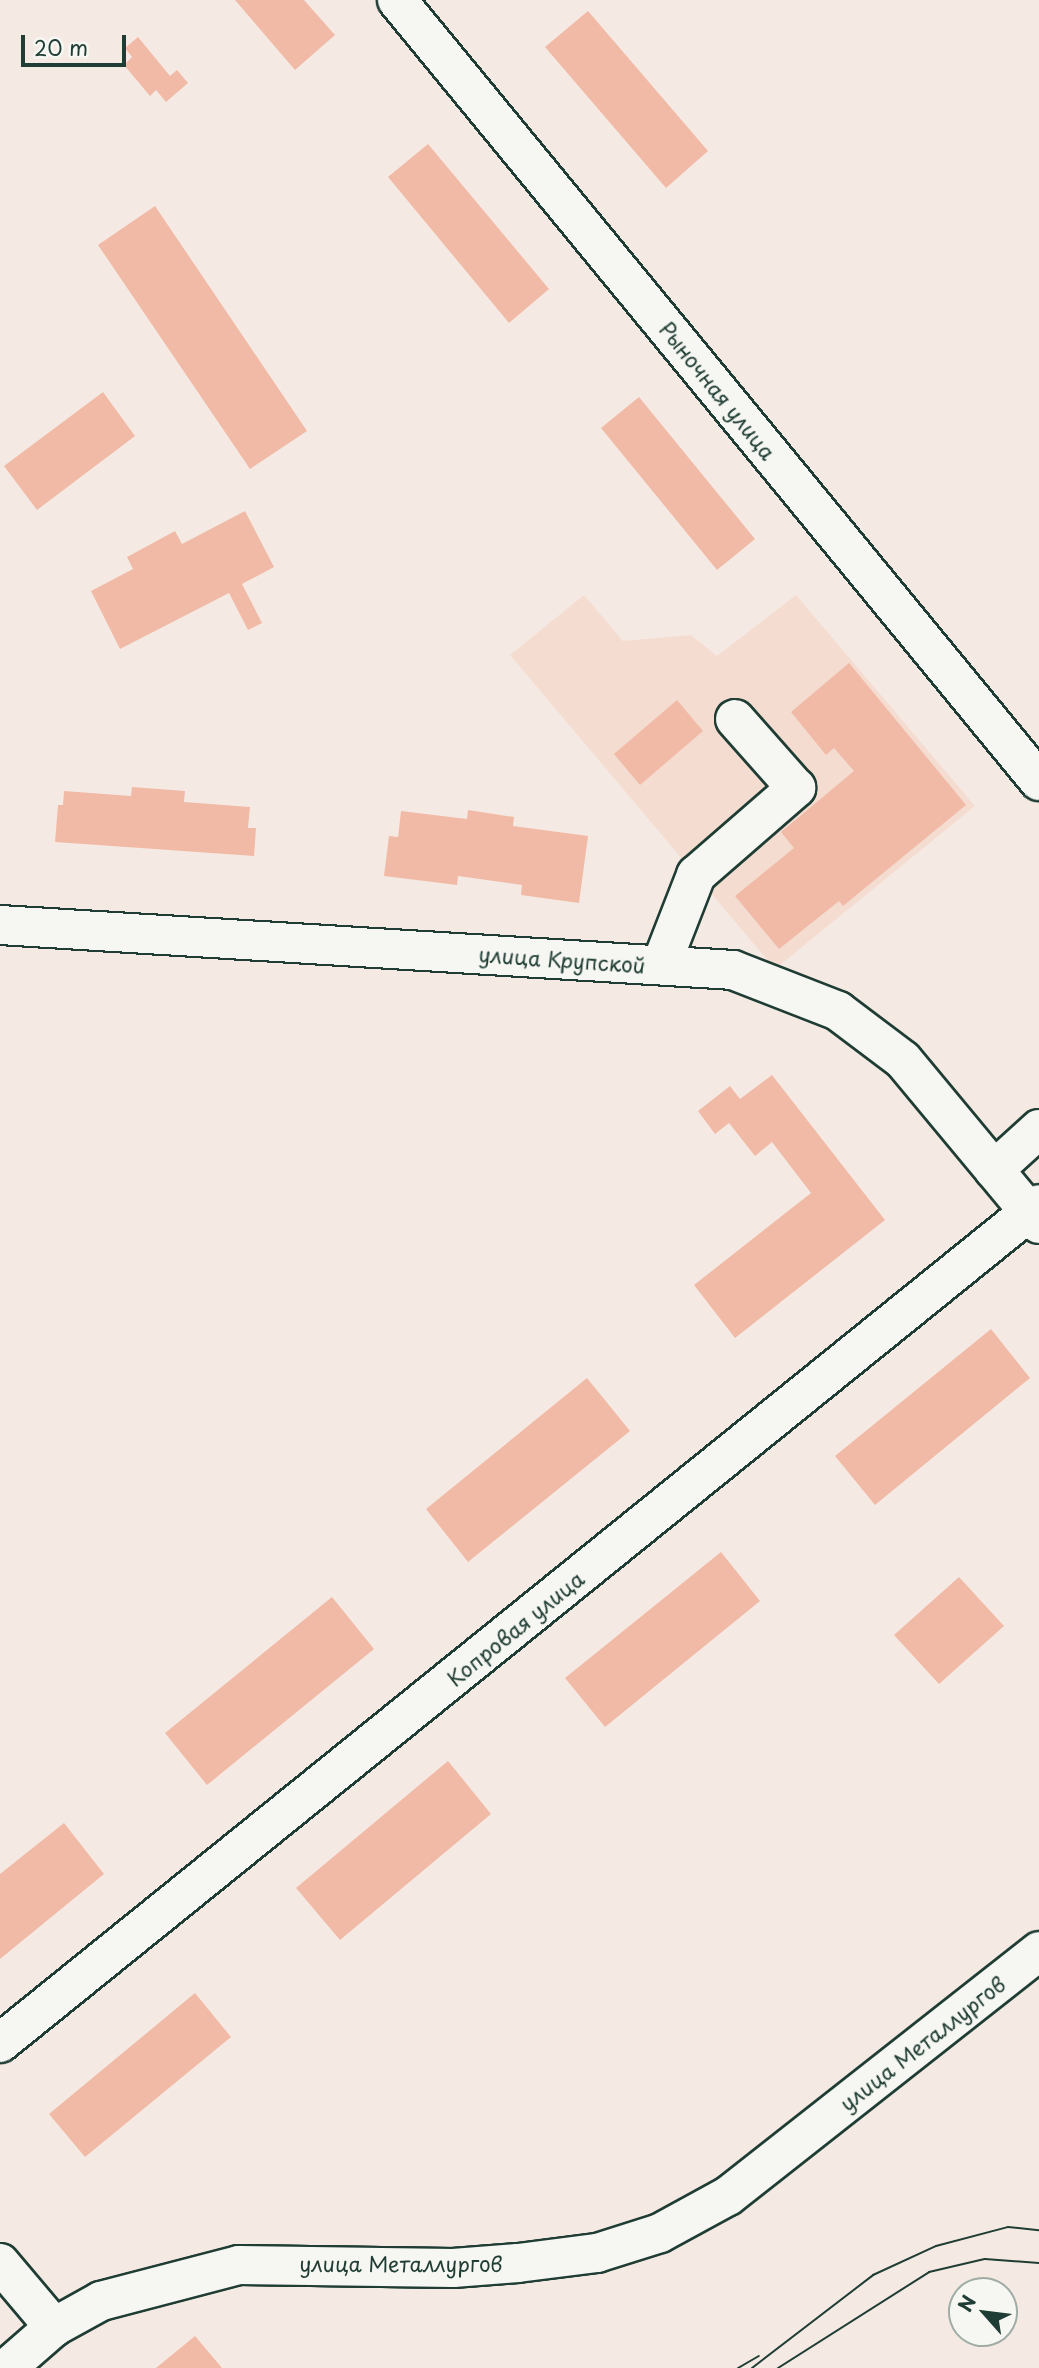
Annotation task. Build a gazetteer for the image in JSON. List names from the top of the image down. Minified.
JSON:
{"streets":{"street":["Рыночная улица","улица Крупской","Копровая улица","улица Металлургов"]},"crossings":[["улица Крупской","Копровая улица"]],"scale_bar":"20 m","north":"top left"}
